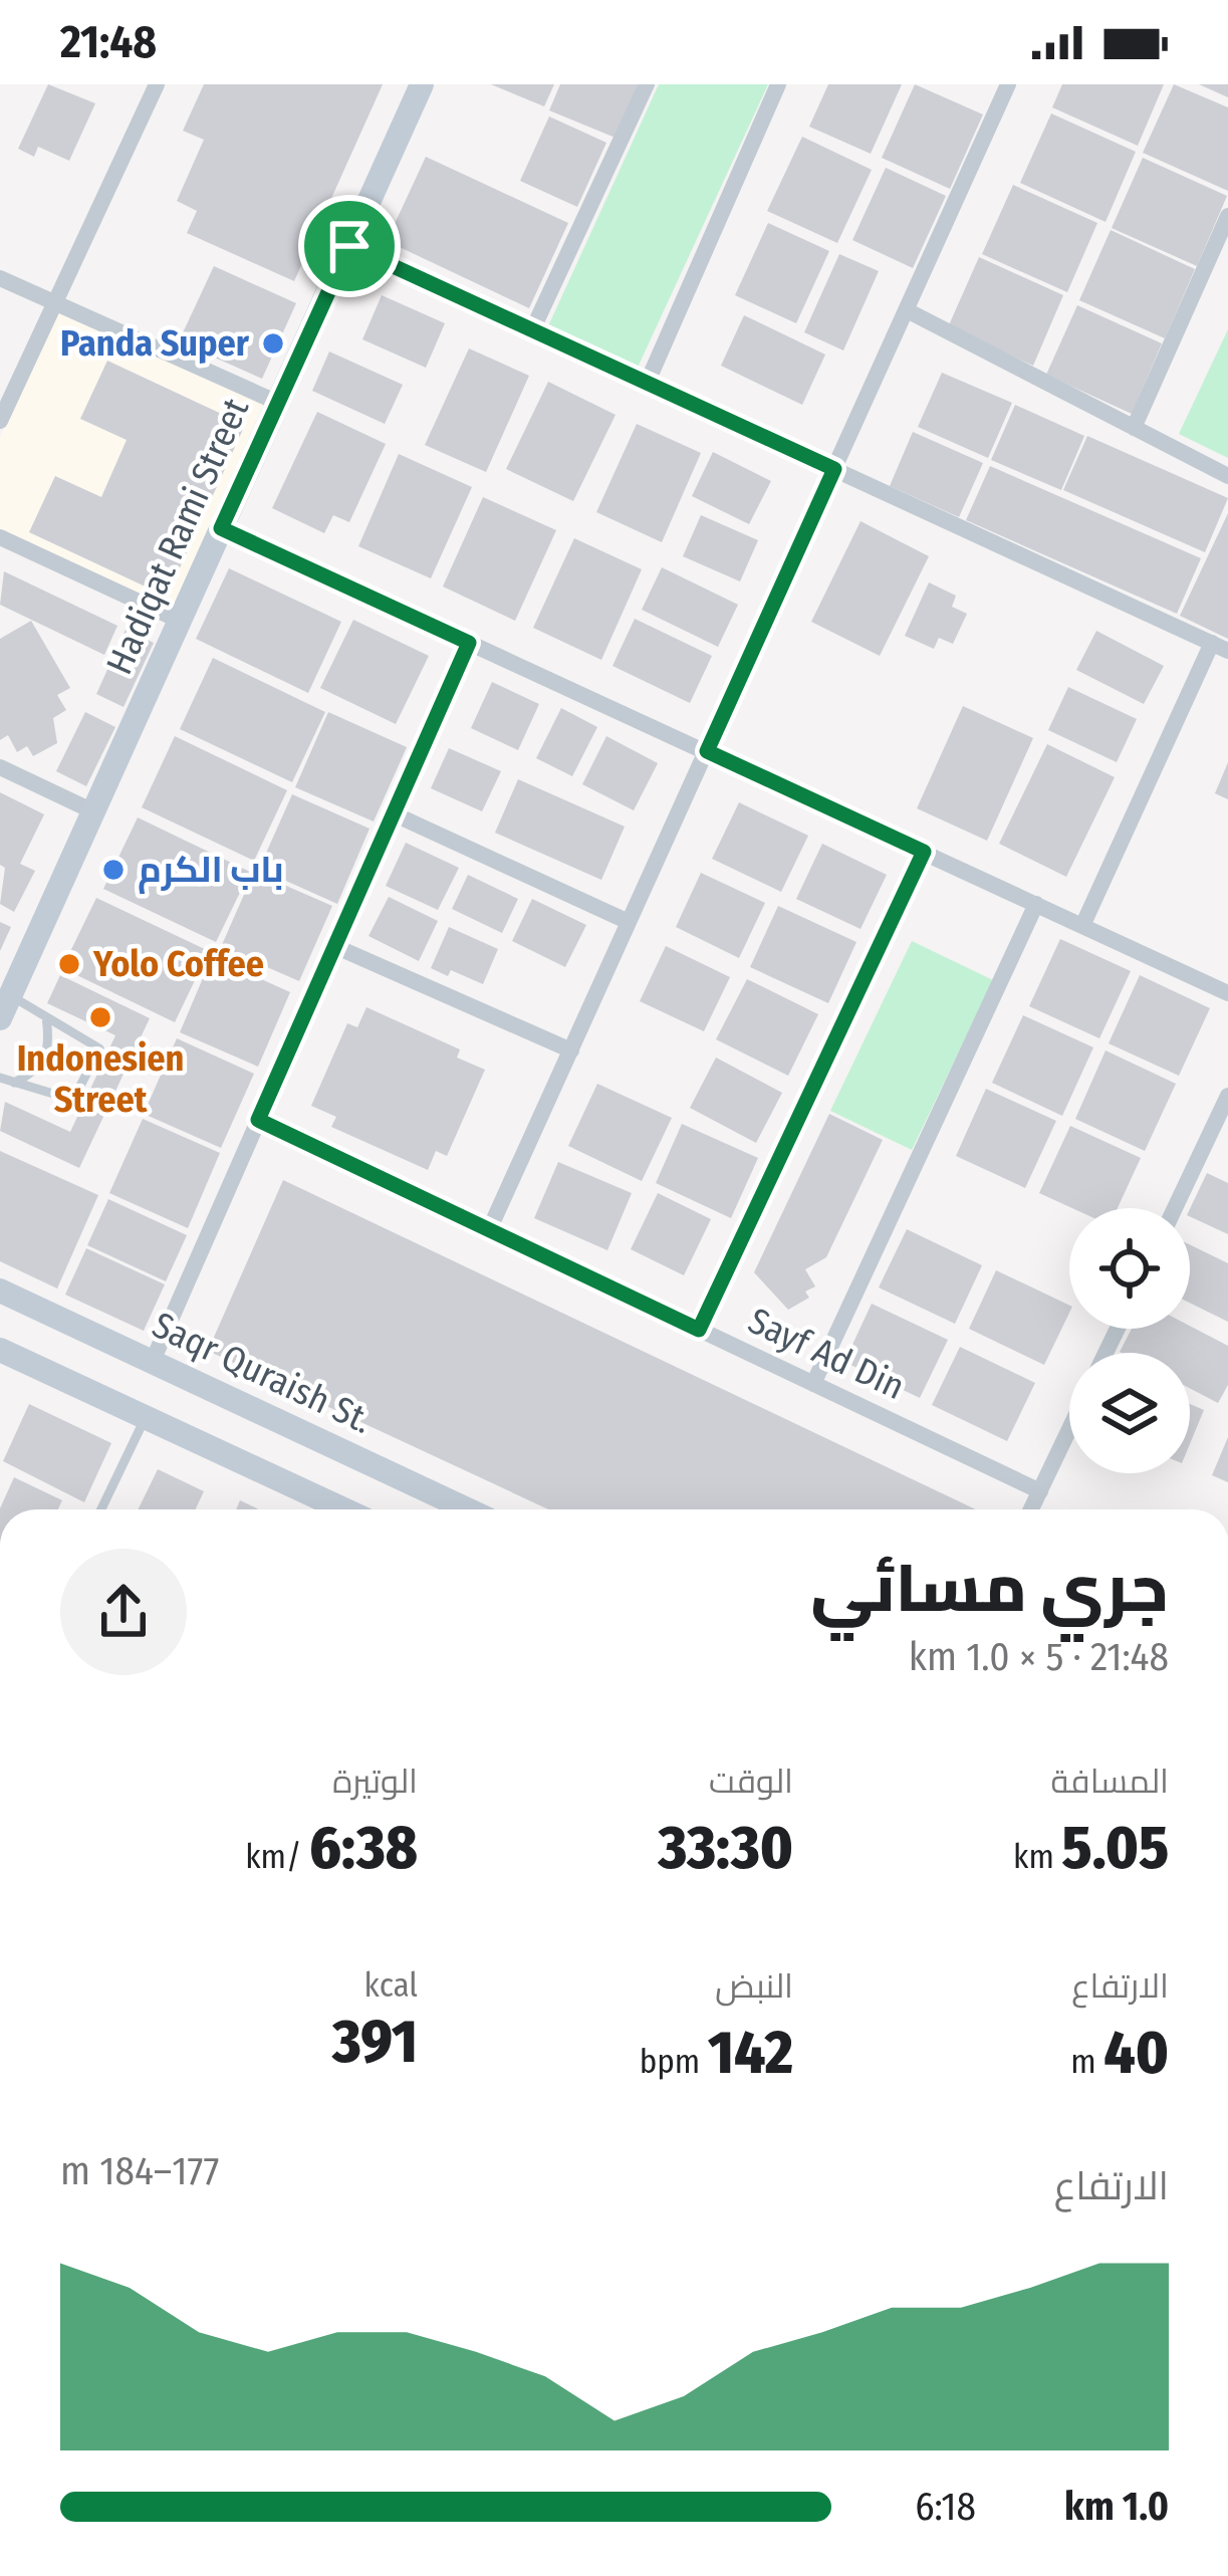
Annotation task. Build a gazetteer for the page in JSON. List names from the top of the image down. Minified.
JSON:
{"streets":{"street":["Hadiqat Rami Street","Sayf Ad Din","Saqr Quraish St."]},"places":["Panda Super","باب الكرم","Yolo Coffee","Indonesien Street"],"page":{"status":"21:48","heading":["جري مسائي","21:48 · 5 × 1.0 km"],"stats":[["المسافة","5.05 km"],["الوقت","33:30"],["الوتيرة","6:38 /km"],["الارتفاع","40 m"],["النبض","142 bpm"],["kcal","391"]],"chart":["الارتفاع","177–184 m"],"list":[{"name":"1.0 km","note":"6:18"}]}}
